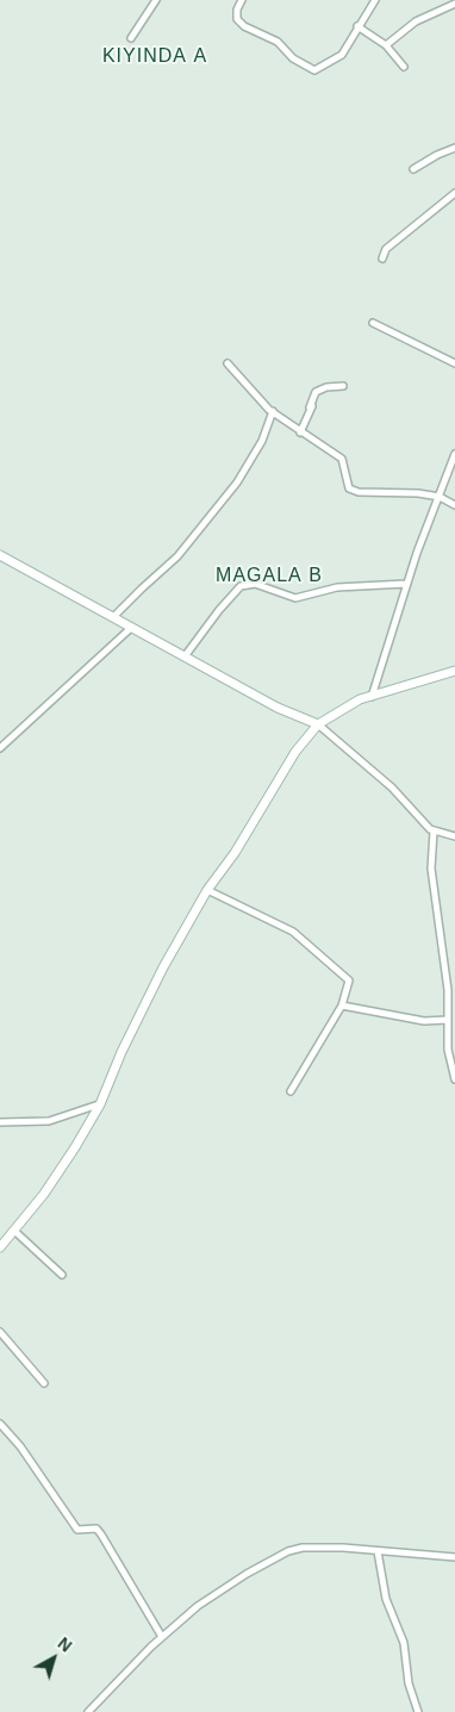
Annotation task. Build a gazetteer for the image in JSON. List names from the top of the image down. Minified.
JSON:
{"districts":["KIYINDA A","MAGALA B"],"north":"top right"}
